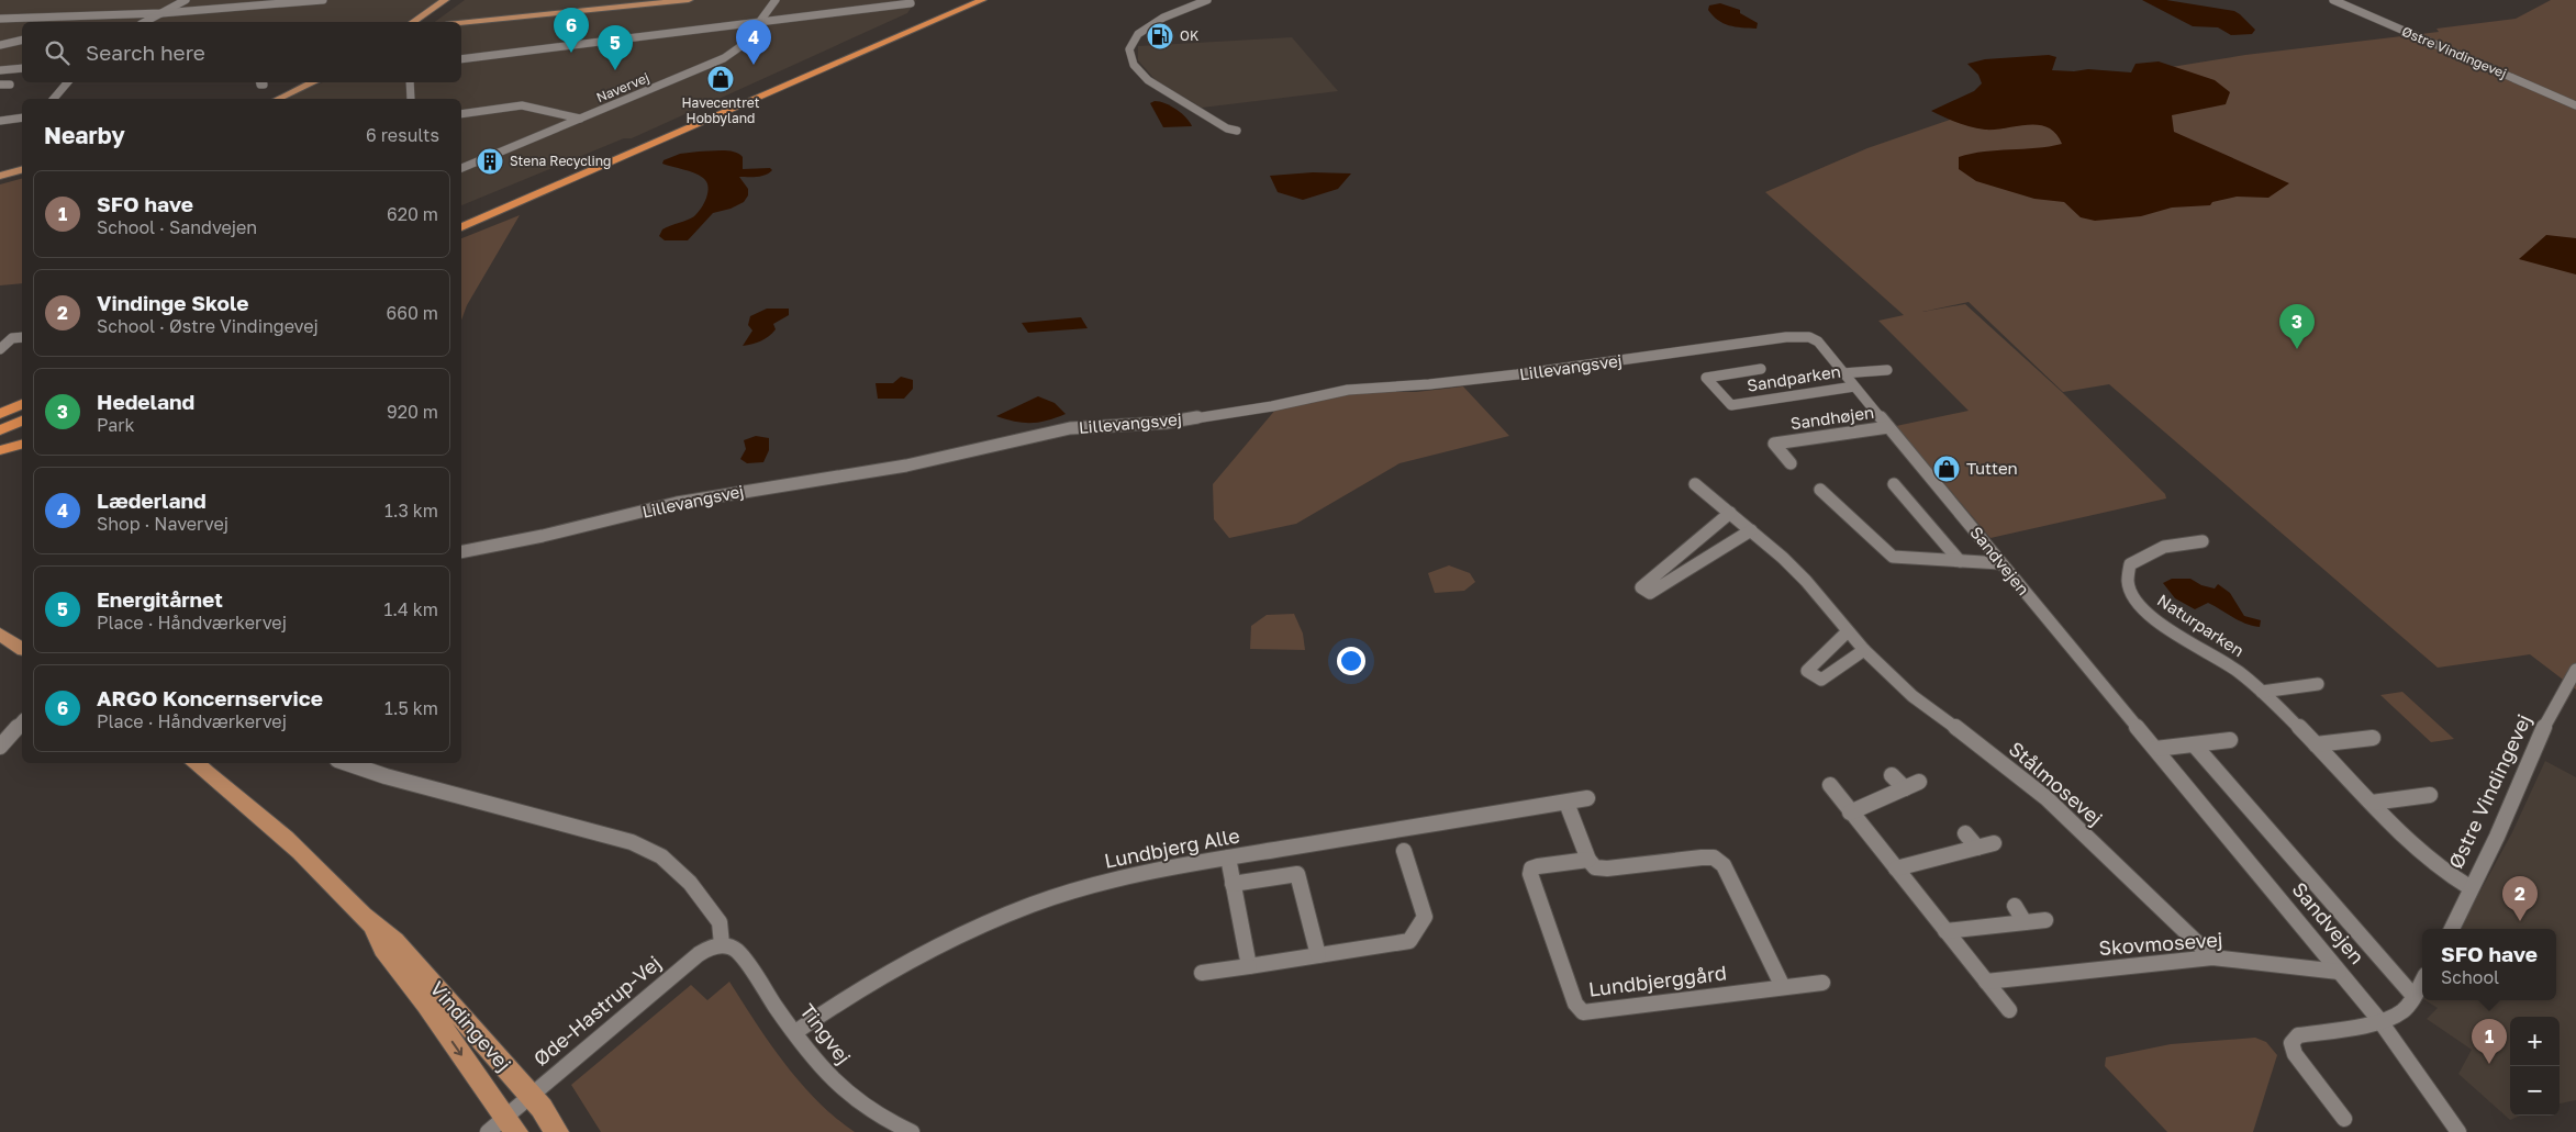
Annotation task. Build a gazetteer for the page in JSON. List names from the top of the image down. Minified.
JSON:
{"streets":{"main road":["Vindingevej"],"street":["Østre Vindingevej","Navervej","Lillevangsvej","Sandparken","Sandhøjen","Sandvejen","Naturparken","Stålmosevej","Lundbjerg Alle","Skovmosevej","Lundbjerggård","Øde-Hastrup-Vej","Tingvej"]},"crossings":[["Østre Vindingevej","Naturparken"],["Lillevangsvej","Sandvejen"],["Sandparken","Sandvejen"],["Sandhøjen","Sandvejen"],["Sandvejen","Skovmosevej"],["Stålmosevej","Skovmosevej"],["Lundbjerg Alle","Tingvej"],["Øde-Hastrup-Vej","Vindingevej"],["Øde-Hastrup-Vej","Tingvej"]],"places":{"fuel station":["OK"],"shop":["Havecentret Hobbyland","Tutten"],"building":["Stena Recycling"]},"page":{"pins":["6","4","5","3","2","1"],"search":"Search here","heading":["Nearby","6 results"],"list":[{"mark":"1","name":"SFO have","note":"School · Sandvejen","value":"620 m"},{"mark":"2","name":"Vindinge Skole","note":"School · Østre Vindingevej","value":"660 m"},{"mark":"3","name":"Hedeland","note":"Park","value":"920 m"},{"mark":"4","name":"Læderland","note":"Shop · Navervej","value":"1.3 km"},{"mark":"5","name":"Energitårnet","note":"Place · Håndværkervej","value":"1.4 km"},{"mark":"6","name":"ARGO Koncernservice","note":"Place · Håndværkervej","value":"1.5 km"}],"popup":["SFO have","School"],"map_buttons":["+","−"]}}
